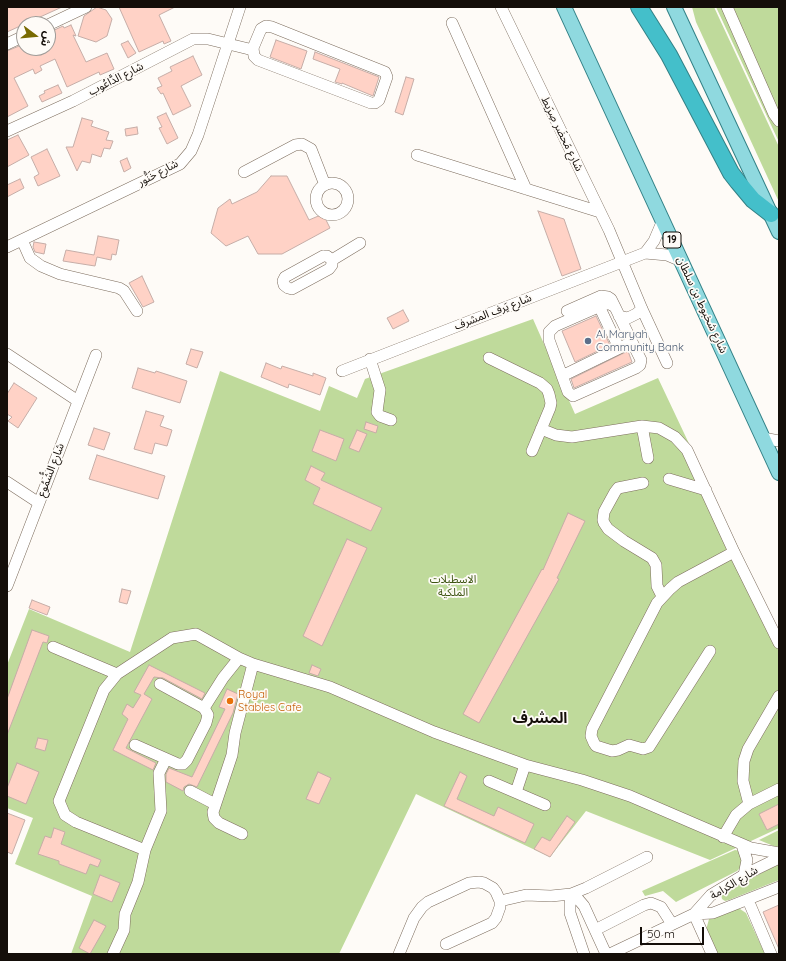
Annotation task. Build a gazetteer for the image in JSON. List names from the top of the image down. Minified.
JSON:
{"streets":{"main road":["19","شارع شخبوط بن سلطان"],"street":["شارع الدَّاعُوب","شارع مَحضَر صِرَيط","شارع خَنُّور","شارع يَرف المشرف","شارع الشُّمُوع","شارع الكرامة"]},"crossings":[["شارع الدَّاعُوب","شارع خَنُّور"],["شارع مَحضَر صِرَيط","شارع يَرف المشرف"],["شارع شخبوط بن سلطان","شارع يَرف المشرف"]],"districts":["المشرف"],"parks":["الاسطبلات الملكية"],"places":["Al Maryah Community Bank","Royal Stables Cafe"],"scale_bar":"50 m","north":"right"}
